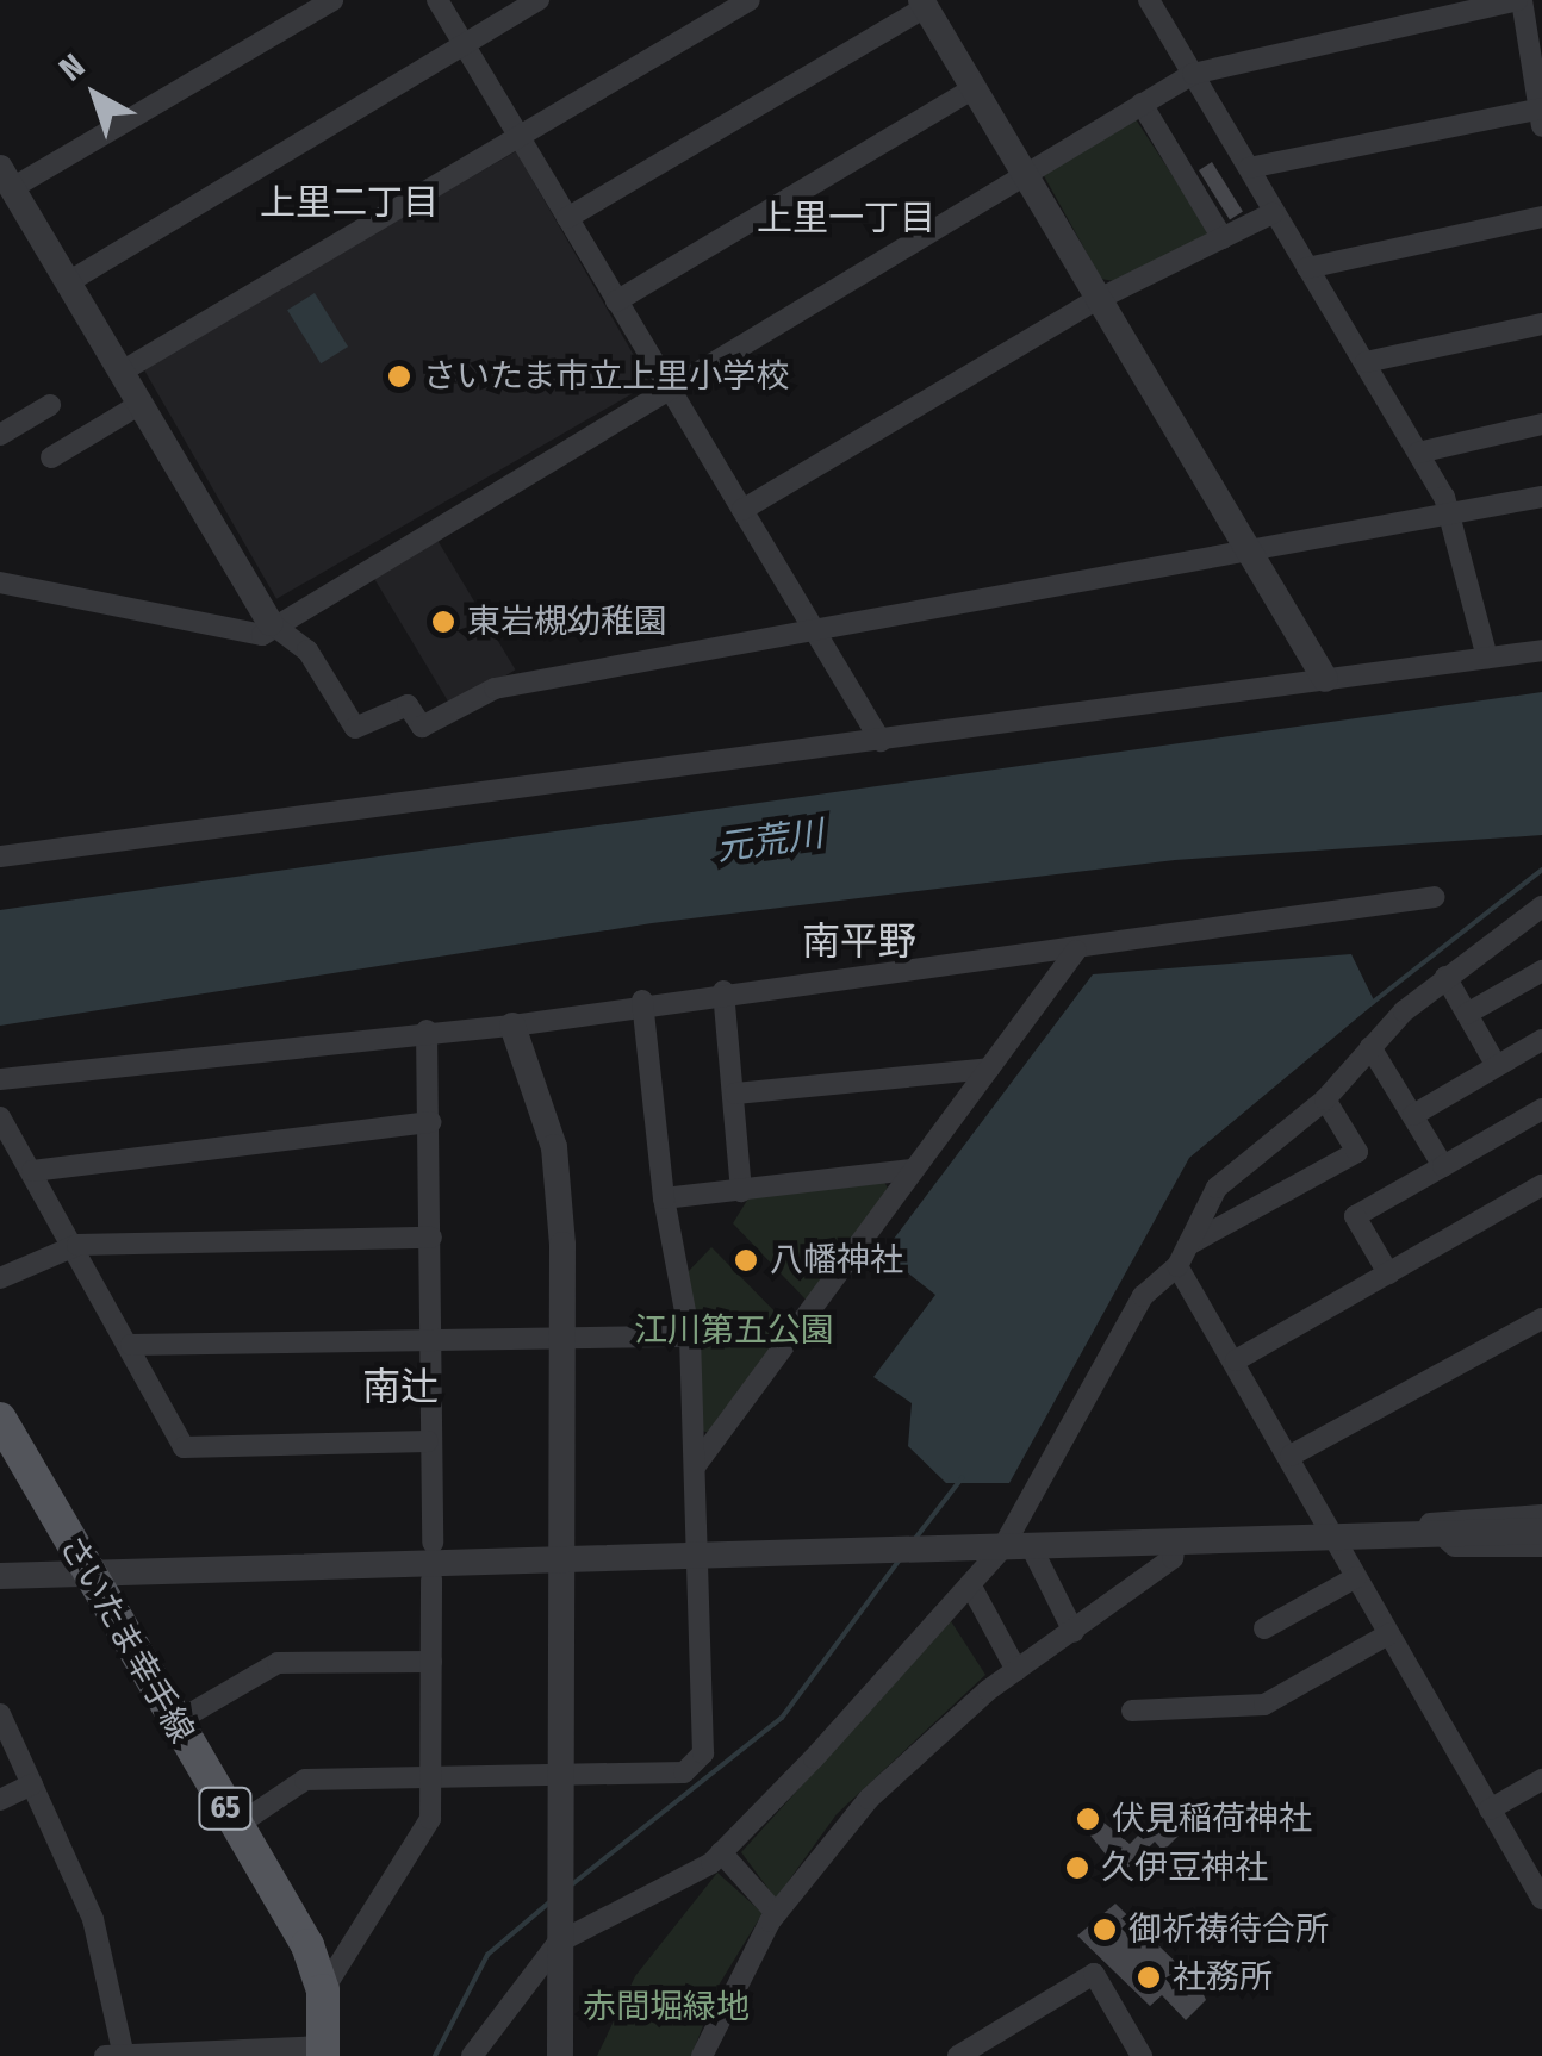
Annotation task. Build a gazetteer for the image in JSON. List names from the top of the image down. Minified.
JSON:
{"streets":{"main road":["さいたま幸手線","65"]},"districts":["上里二丁目","上里一丁目","南平野","南辻"],"water":["元荒川"],"parks":["江川第五公園","赤間堀緑地"],"places":["さいたま市立上里小学校","東岩槻幼稚園","八幡神社","伏見稲荷神社","久伊豆神社","御祈祷待合所","社務所"],"north":"top left"}
